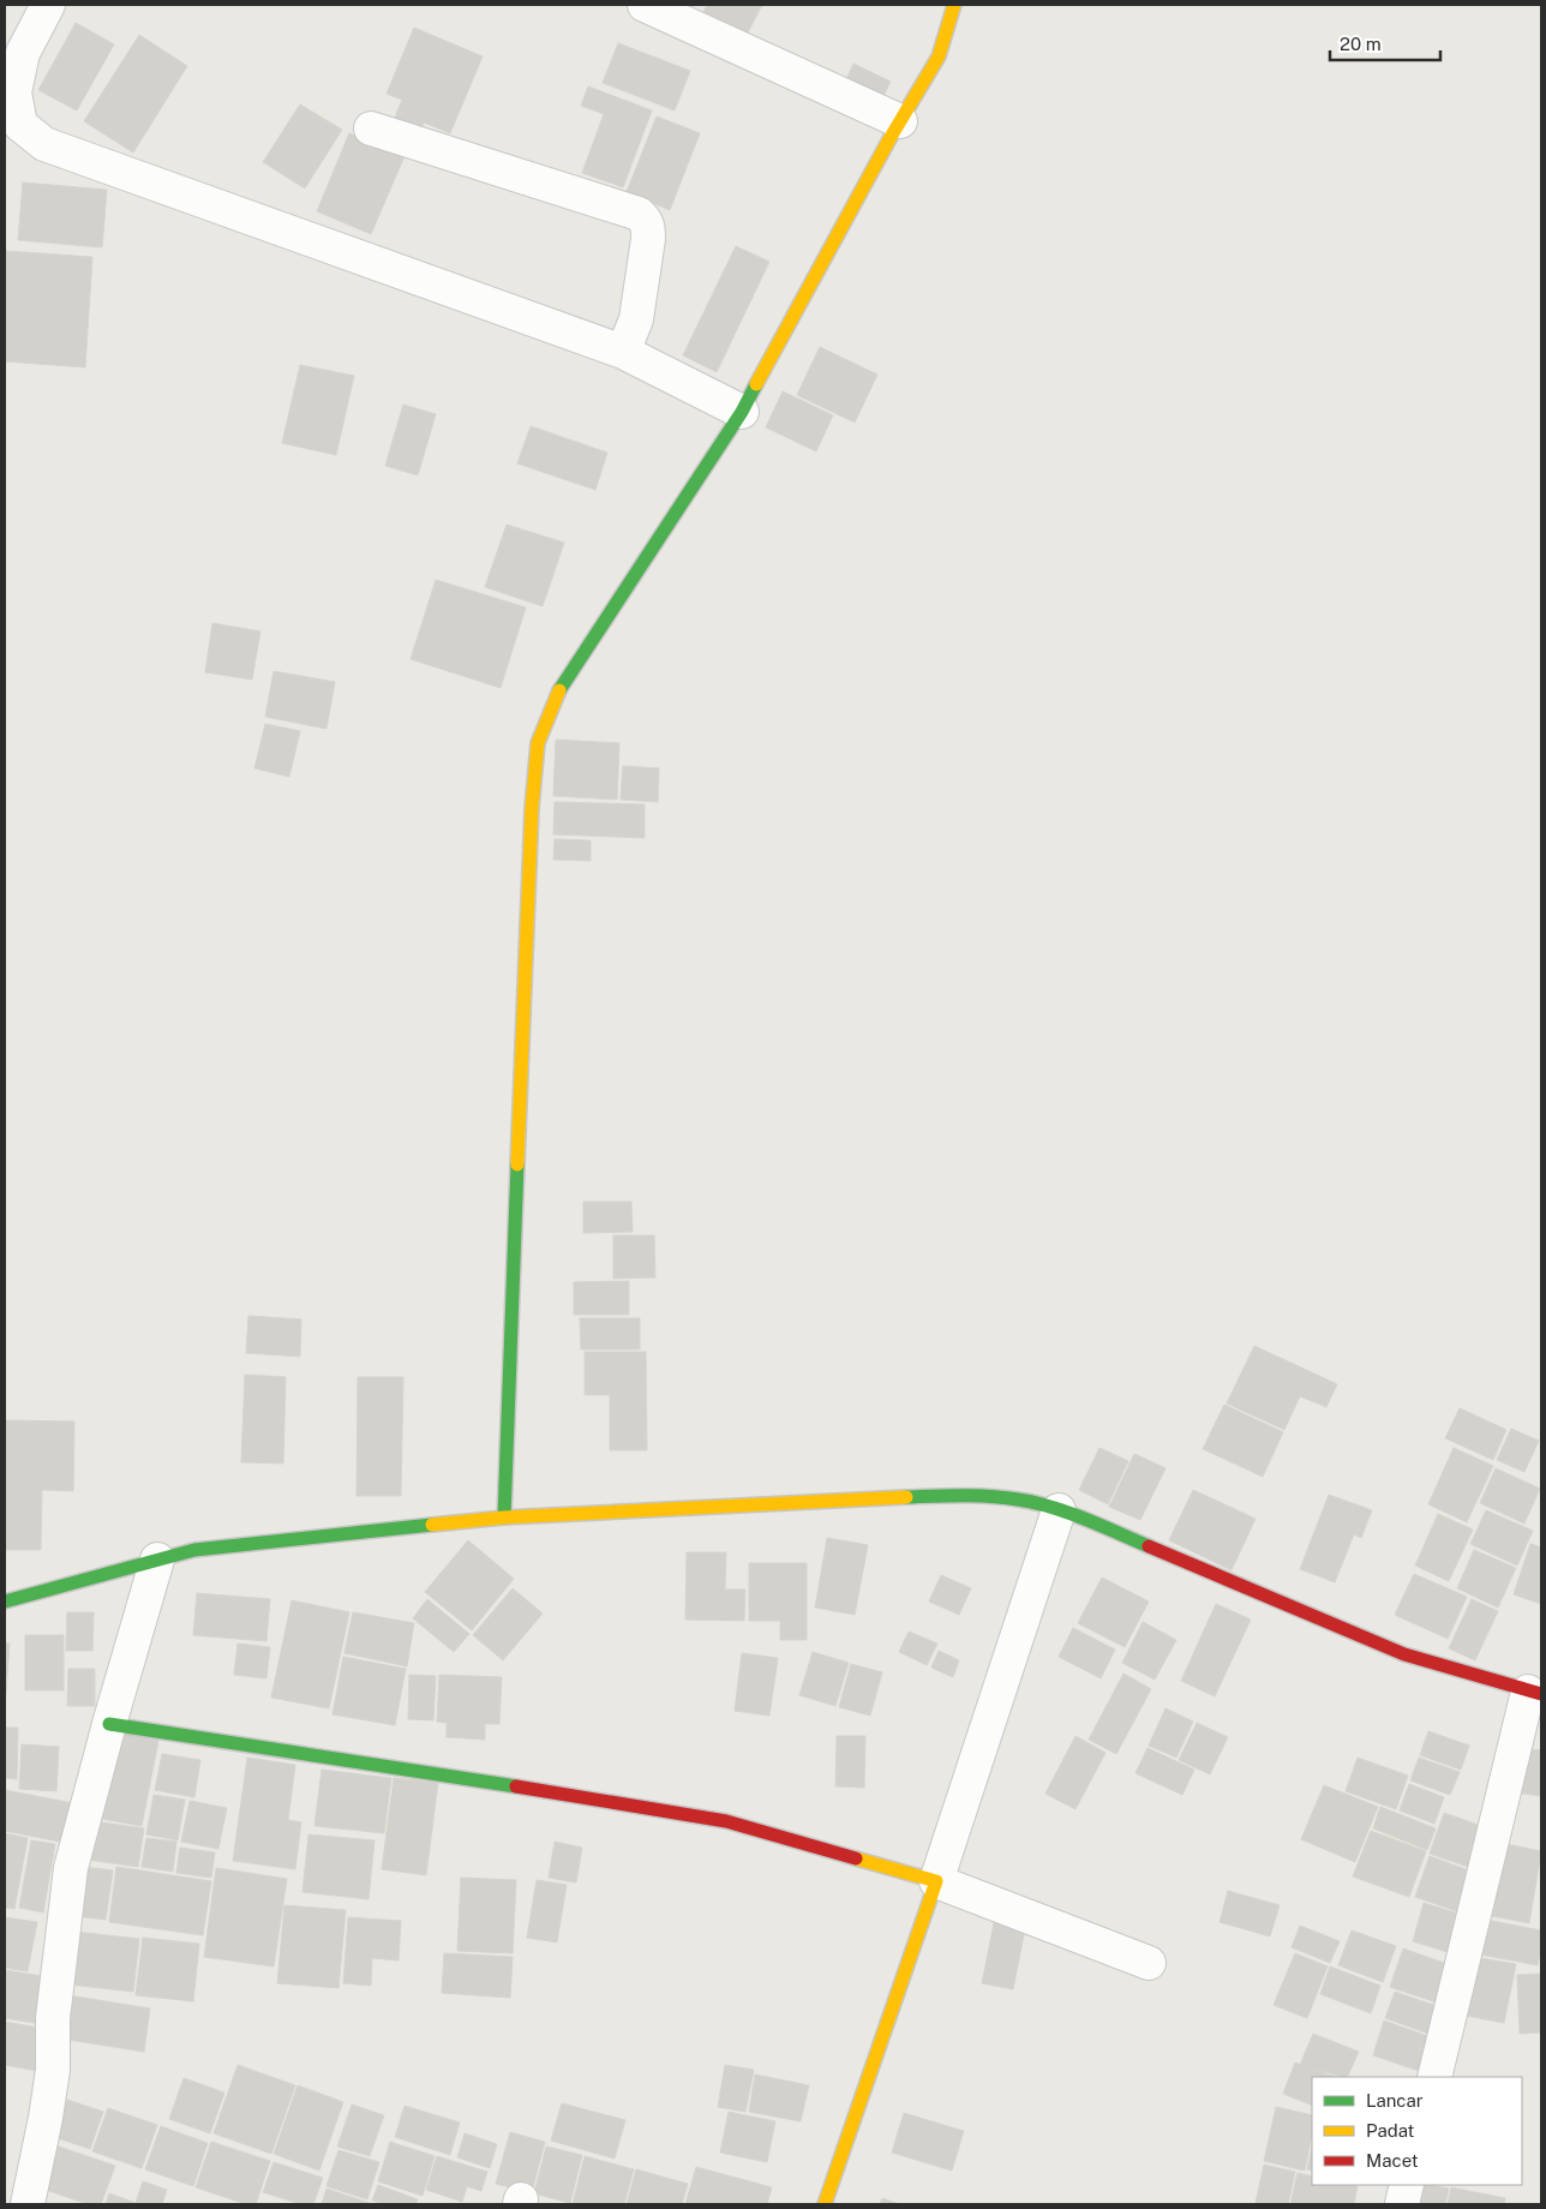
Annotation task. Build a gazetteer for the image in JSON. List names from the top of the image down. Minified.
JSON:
{"legend":["Lancar","Padat","Macet"],"scale_bar":"20 m"}
